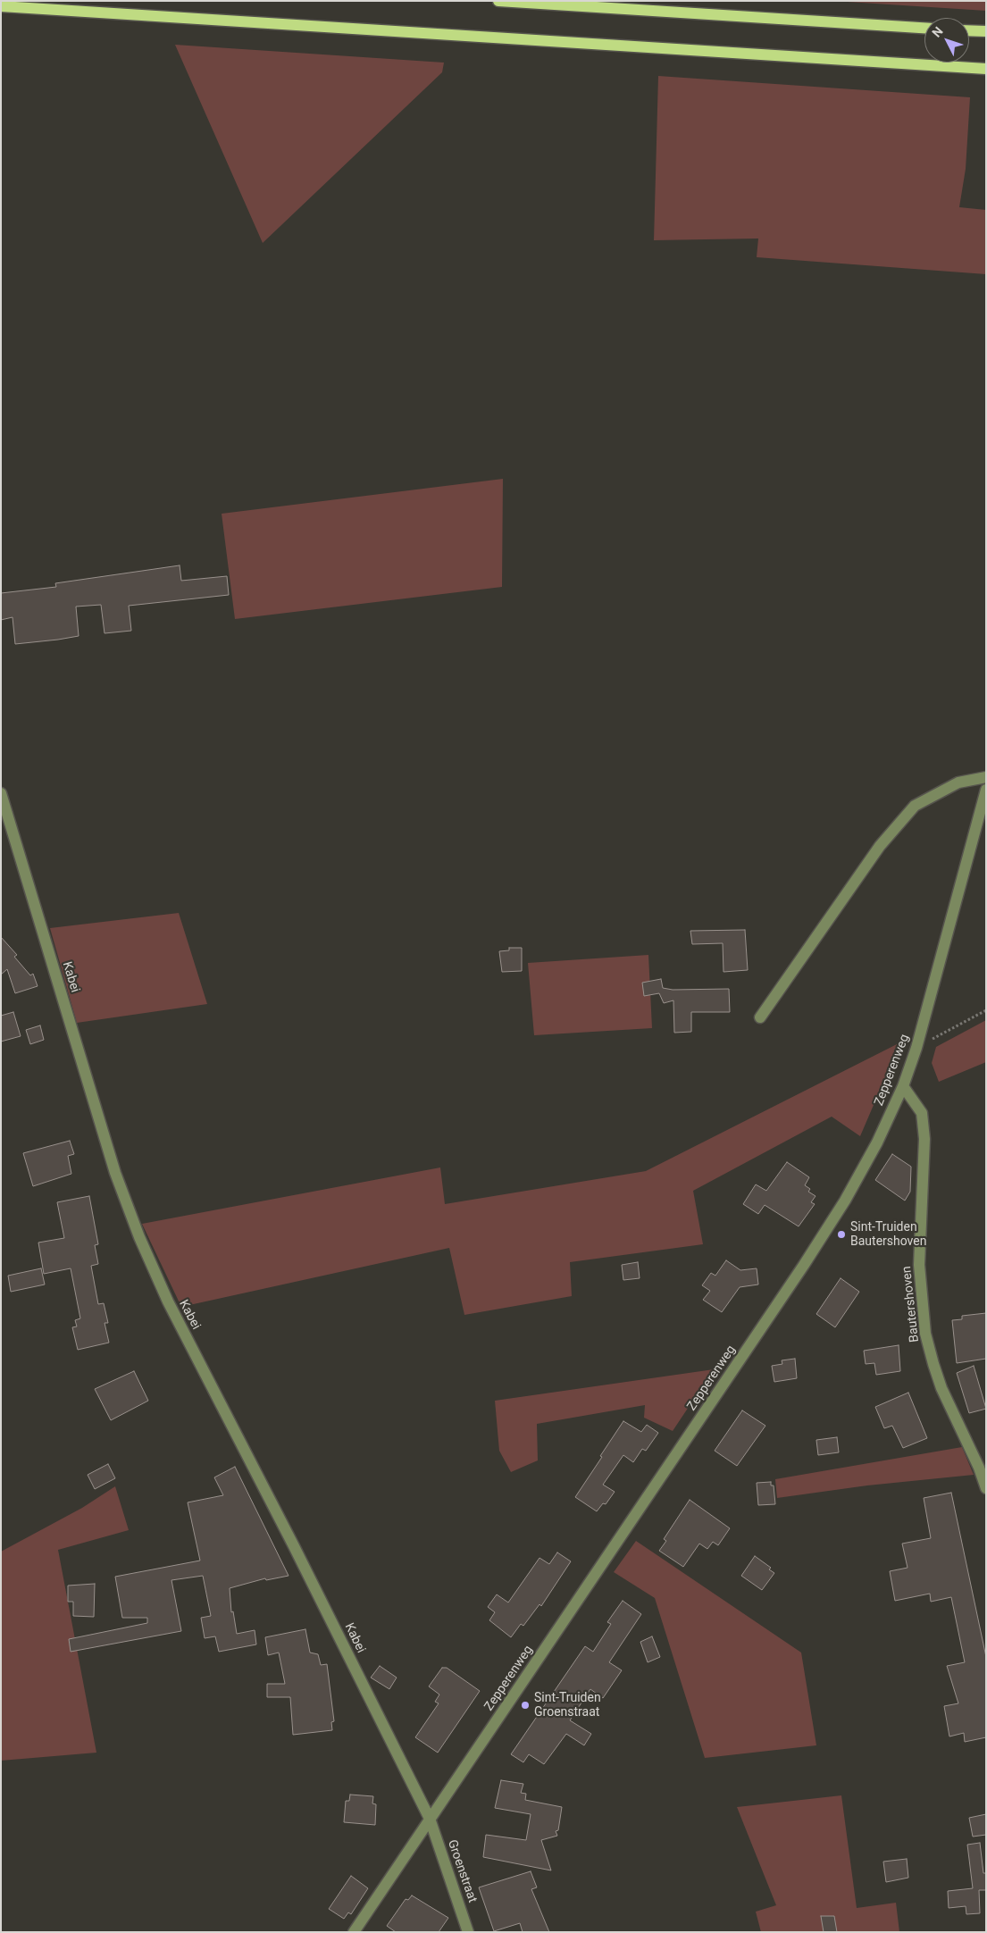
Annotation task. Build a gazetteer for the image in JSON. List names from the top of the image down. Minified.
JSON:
{"streets":{"street":["Kabei","Zepperenweg","Bautershoven","Groenstraat"]},"crossings":[["Kabei","Zepperenweg"],["Kabei","Groenstraat"],["Zepperenweg","Bautershoven"],["Zepperenweg","Groenstraat"]],"places":["Sint-Truiden Bautershoven","Sint-Truiden Groenstraat"],"north":"top left"}
